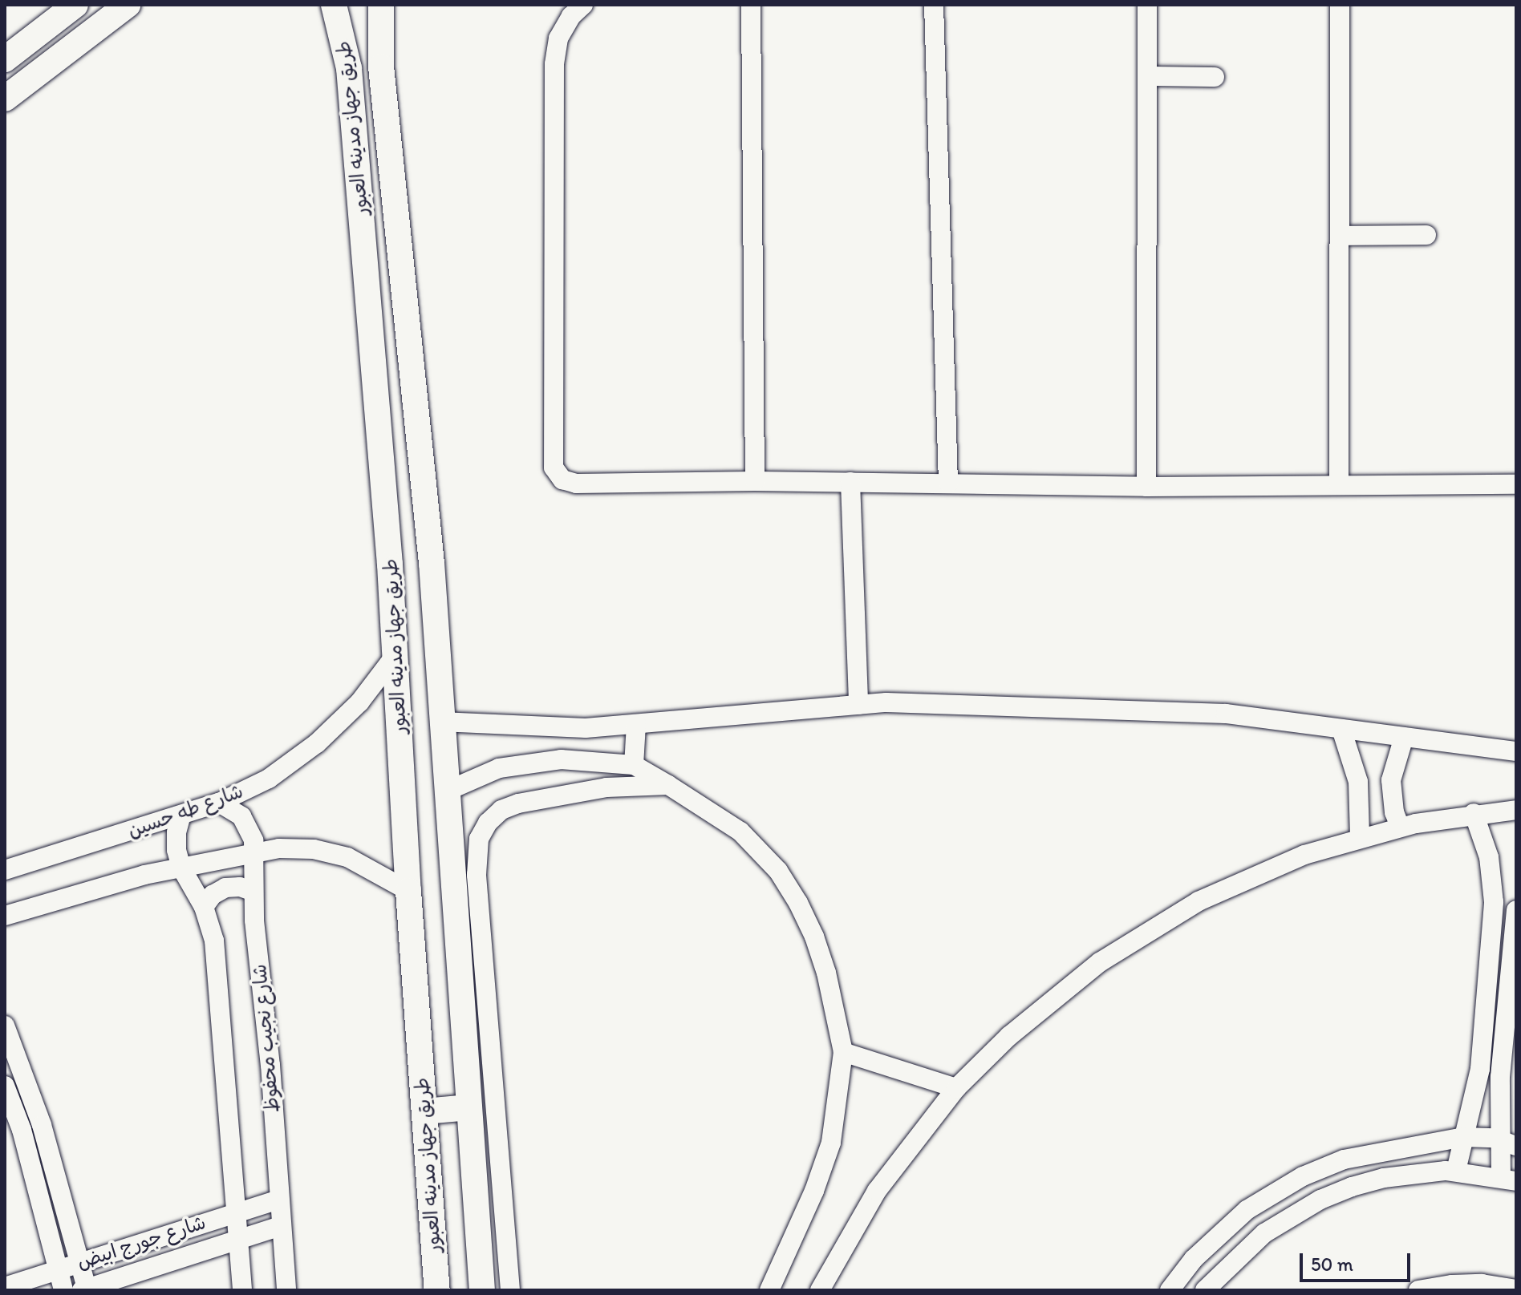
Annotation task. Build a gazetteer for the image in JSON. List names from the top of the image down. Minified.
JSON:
{"streets":{"main road":["طريق جهاز مدينه العبور"],"street":["شارع طه حسين","شارع نجيب محفوظ","شارع جورج ابيض"]},"crossings":[["طريق جهاز مدينه العبور","شارع طه حسين"],["شارع طه حسين","شارع نجيب محفوظ"],["شارع نجيب محفوظ","شارع جورج ابيض"]],"scale_bar":"50 m"}
